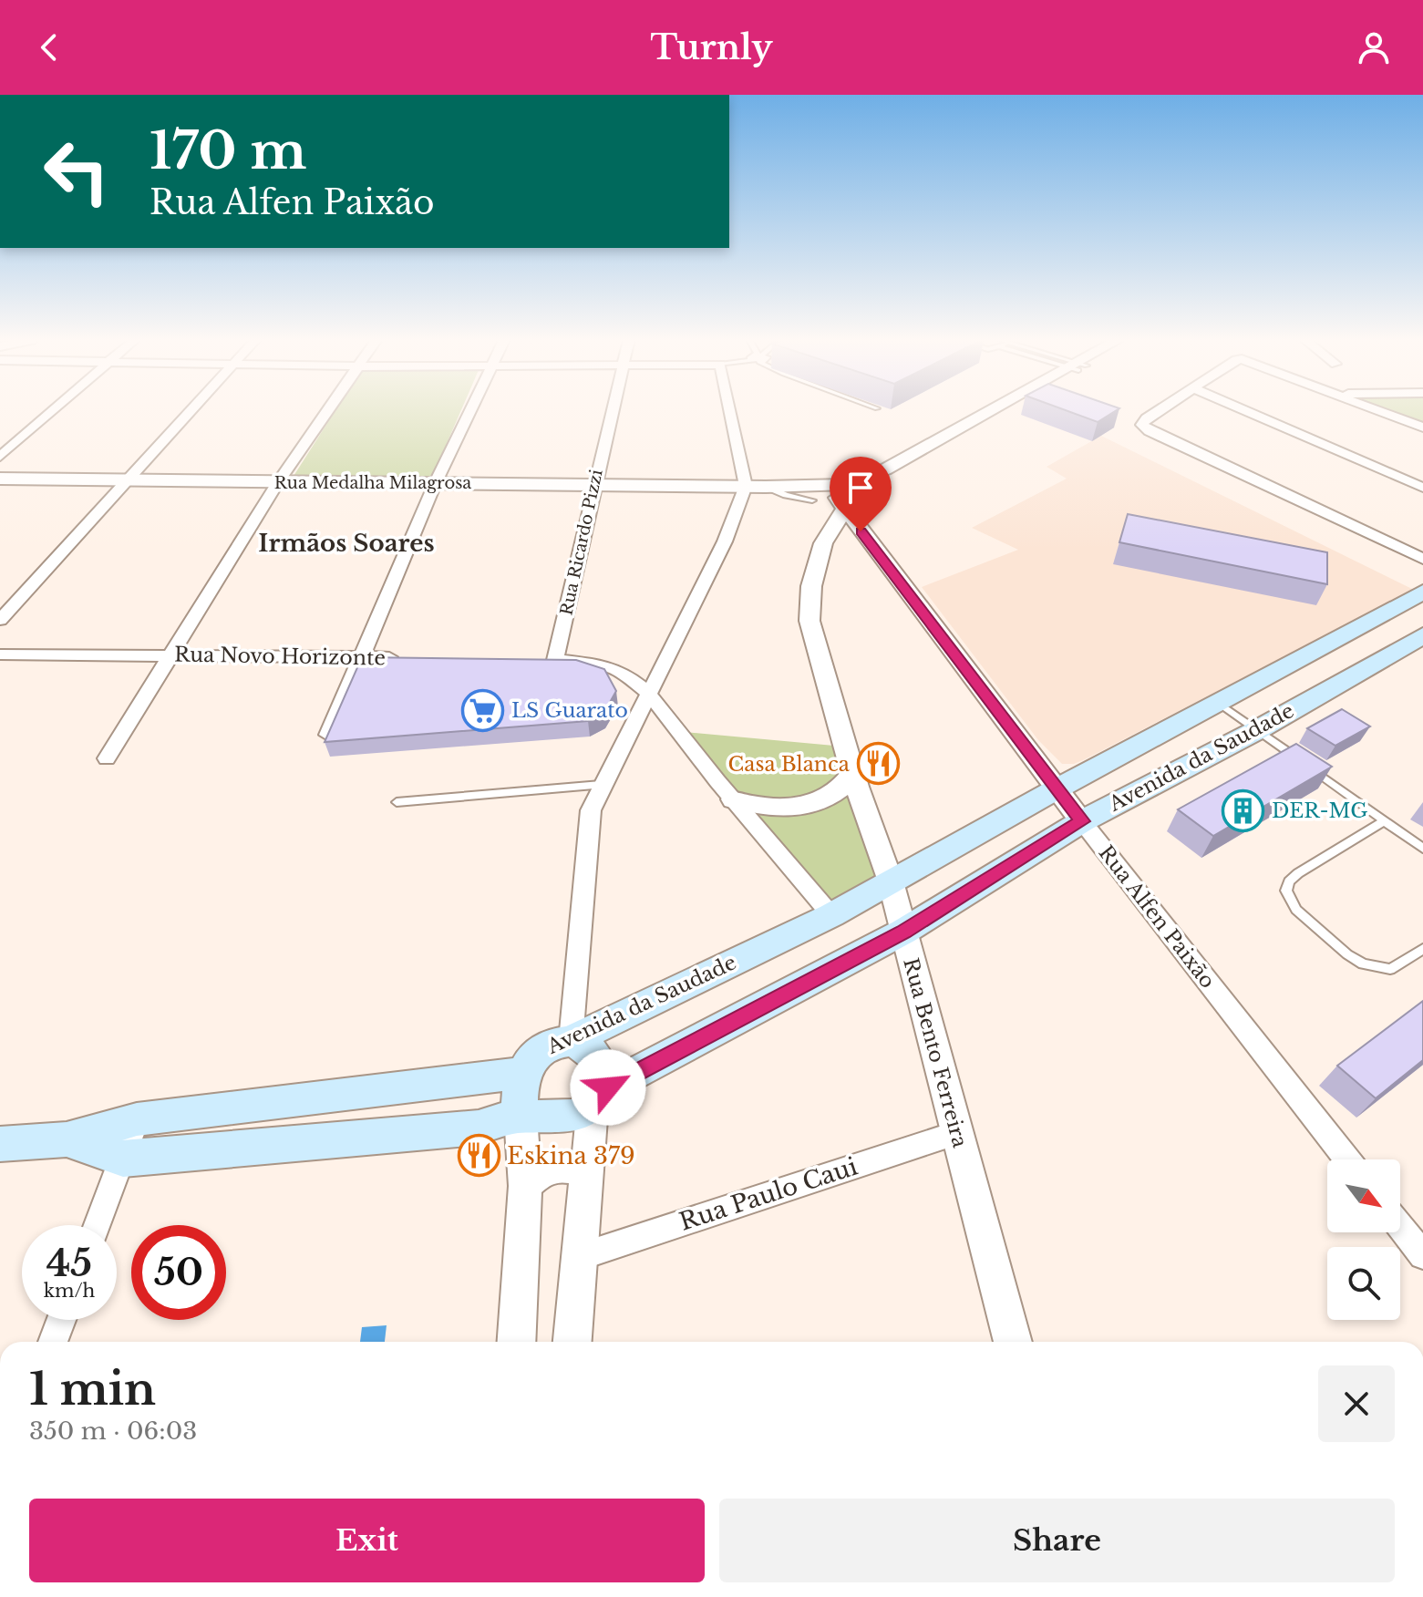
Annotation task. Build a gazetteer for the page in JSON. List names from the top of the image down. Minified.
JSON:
{"streets":{"main road":["Avenida da Saudade"],"street":["Rua Medalha Milagrosa","Rua Ricardo Pizzi","Rua Novo Horizonte","Rua Alfen Paixão","Rua Bento Ferreira","Rua Paulo Caui"]},"crossings":[["Rua Medalha Milagrosa","Rua Ricardo Pizzi"],["Rua Medalha Milagrosa","Rua Alfen Paixão"],["Rua Medalha Milagrosa","Rua Bento Ferreira"],["Avenida da Saudade","Rua Alfen Paixão"],["Avenida da Saudade","Rua Bento Ferreira"],["Rua Alfen Paixão","Rua Bento Ferreira"],["Rua Bento Ferreira","Rua Paulo Caui"]],"districts":["Irmãos Soares"],"places":{"supermarket":["LS Guarato"],"restaurant":["Casa Blanca","Eskina 379"],"building":["DER-MG"]},"north":"bottom right","page":{"header":"Turnly","turn":["170 m","Rua Alfen Paixão"],"speed":"45 km/h","limit":"50","heading":["1 min","350 m · 06:03"],"buttons":["Exit","Share"]}}
